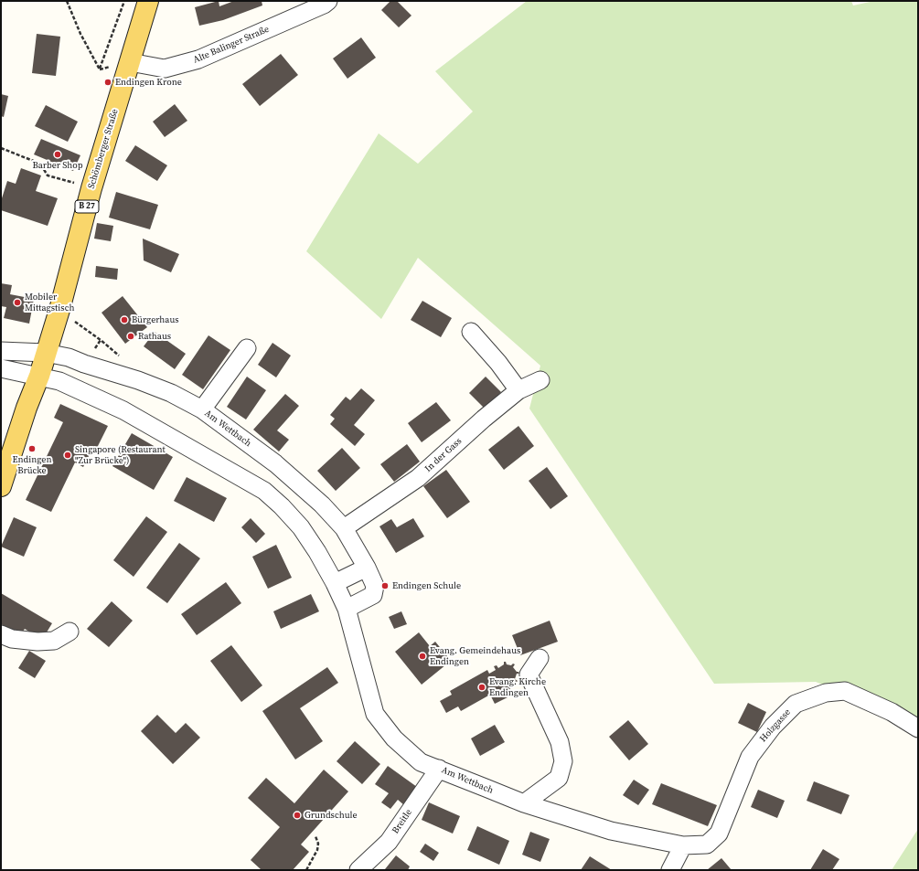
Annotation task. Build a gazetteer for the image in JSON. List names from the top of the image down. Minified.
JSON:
{"streets":{"main road":["Schömberger Straße","B 27"],"street":["Alte Balinger Straße","Am Wettbach","In der Gass","Holzgasse","Breitle"]},"crossings":[["Alte Balinger Straße","Schömberger Straße"],["Schömberger Straße","Am Wettbach"],["Am Wettbach","In der Gass"],["Am Wettbach","Holzgasse"],["Am Wettbach","Breitle"]],"places":["Endingen Krone","Barber Shop","Mobiler Mittagstisch","Bürgerhaus","Rathaus","Endingen Brücke","Singapore (Restaurant \"Zur Brücke\")","Endingen Schule","Evang. Gemeindehaus Endingen","Evang. Kirche Endingen","Grundschule"]}
